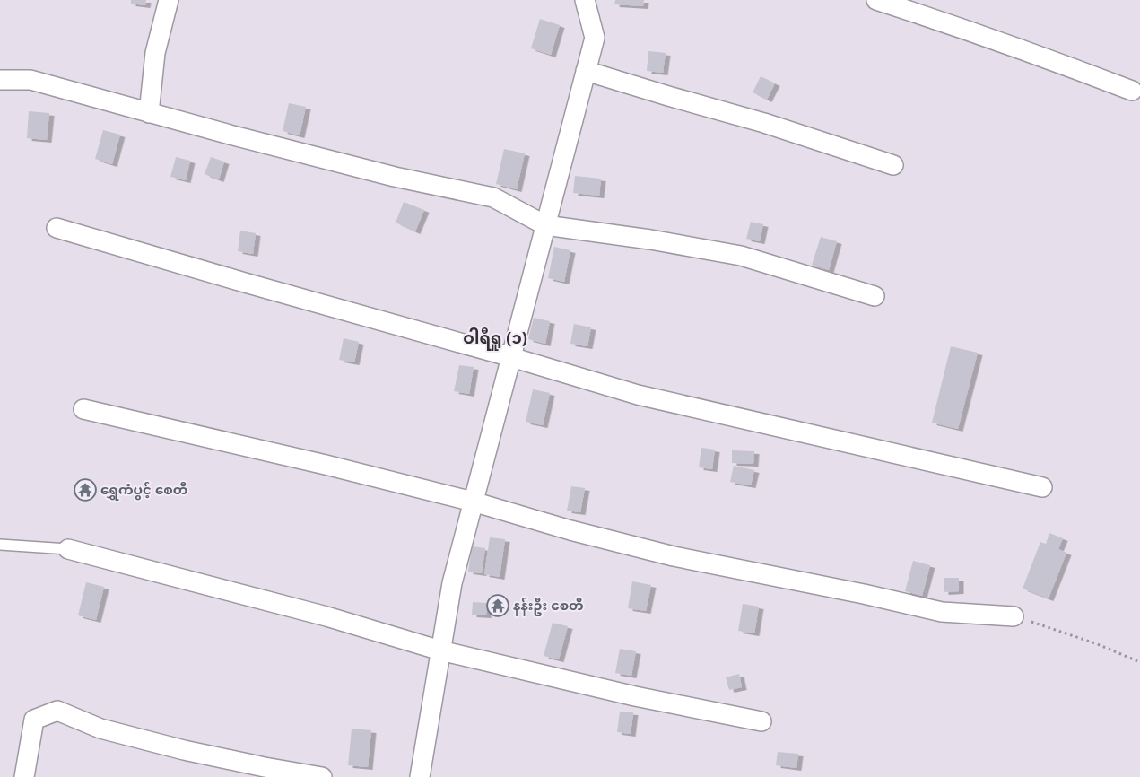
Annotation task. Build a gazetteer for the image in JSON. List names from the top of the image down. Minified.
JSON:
{"districts":["ဝါရီရူ (၁)"],"places":{"temple":["ရွှေကံပွင့် စေတီ","နန်းဦး စေတီ"]}}
